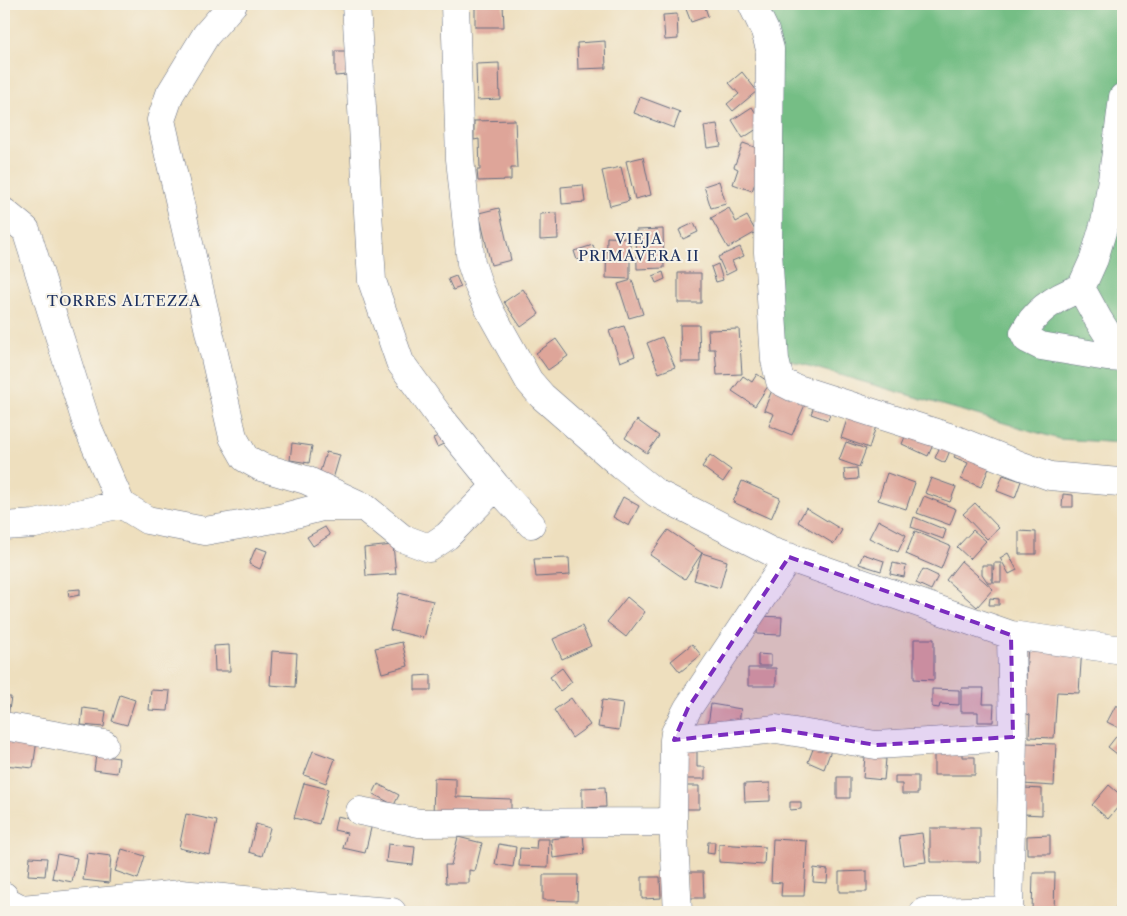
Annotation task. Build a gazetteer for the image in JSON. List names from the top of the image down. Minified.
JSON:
{"districts":["VIEJA PRIMAVERA II","TORRES ALTEZZA"]}
